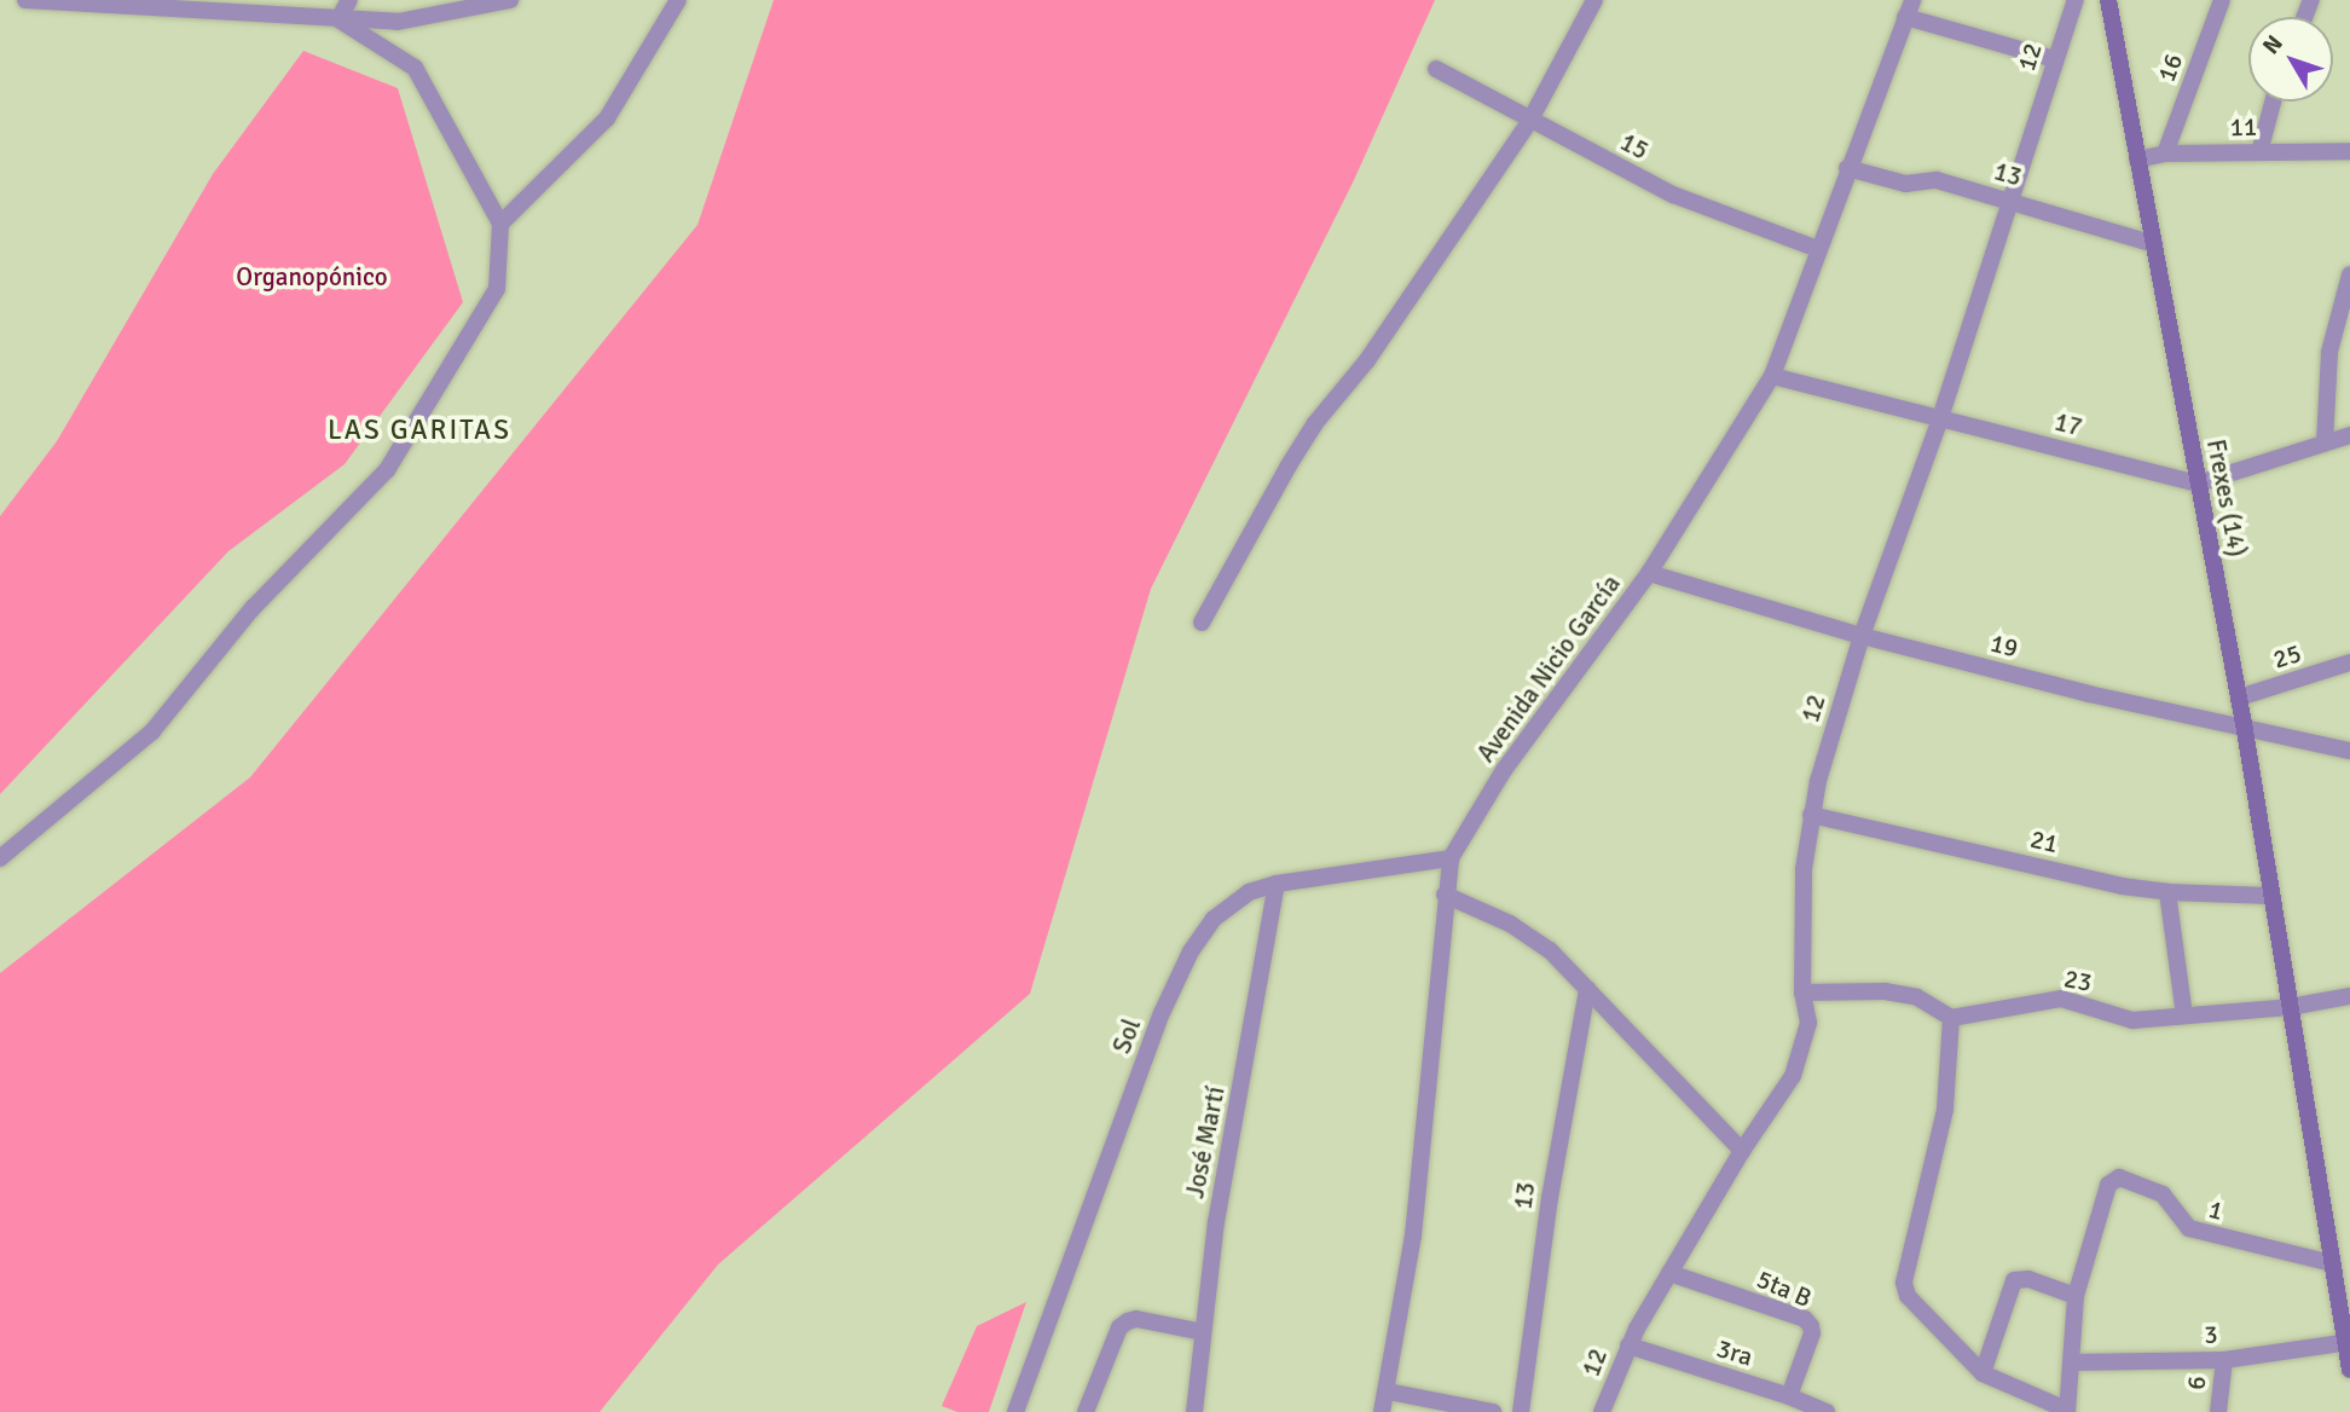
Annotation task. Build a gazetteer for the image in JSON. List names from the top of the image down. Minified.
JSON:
{"streets":{"main road":["Frexes (14)"],"street":["12","16","11","15","13","17","19","25","Avenida Nicio García","21","23","Sol","José Martí","1","5ta B","3","3ra","6"]},"crossings":[["12","13"],["12","17"],["12","19"],["12","21"],["12","5ta B"],["12","3ra"],["16","11"],["11","Frexes (14)"],["15","Avenida Nicio García"],["13","Frexes (14)"],["13","Avenida Nicio García"],["17","Frexes (14)"],["17","Avenida Nicio García"],["Frexes (14)","19"],["Frexes (14)","25"],["Frexes (14)","21"],["Frexes (14)","23"],["Frexes (14)","1"],["Frexes (14)","3"],["19","Avenida Nicio García"],["Avenida Nicio García","Sol"],["Sol","José Martí"],["5ta B","3ra"],["3","6"]],"districts":["LAS GARITAS"],"parks":["Organopónico"],"north":"top left"}
